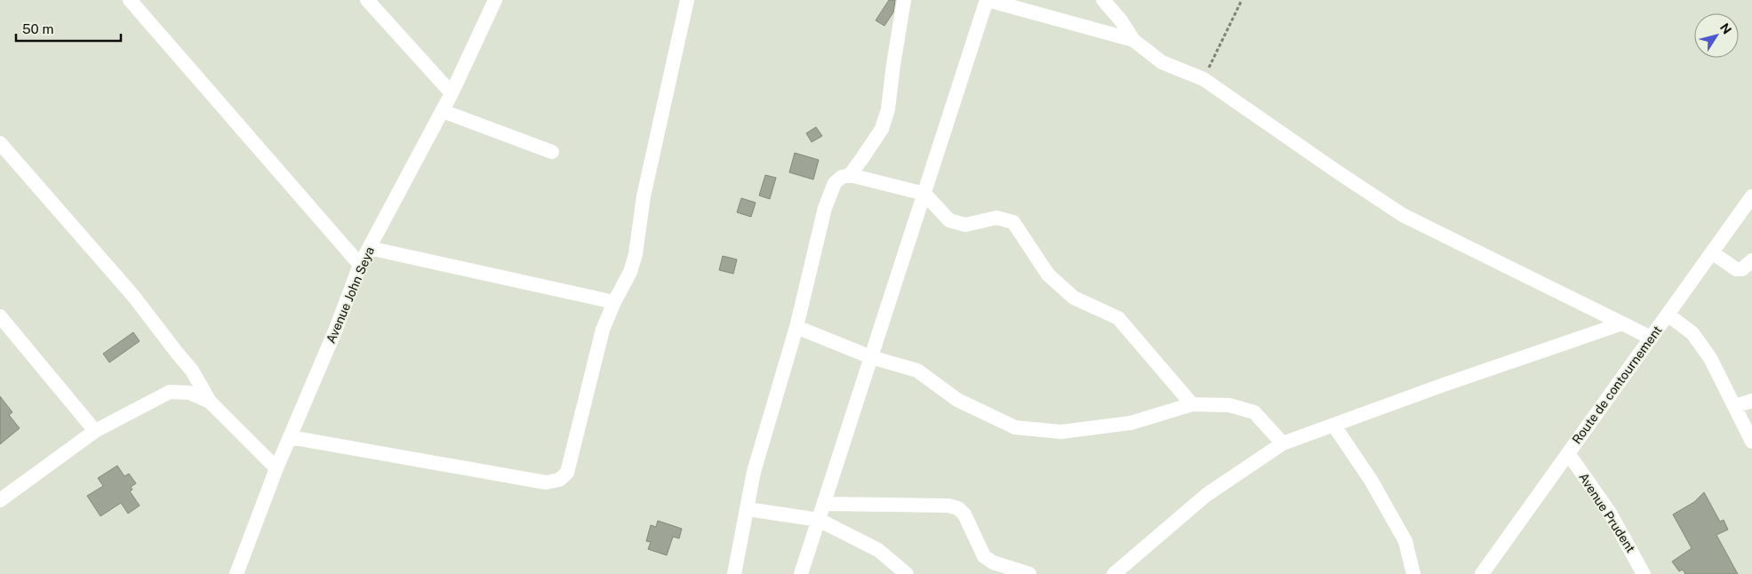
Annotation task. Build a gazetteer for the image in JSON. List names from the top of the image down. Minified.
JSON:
{"streets":{"street":["Avenue John Seya","Route de contournement","Avenue Prudent"]},"crossings":[["Route de contournement","Avenue Prudent"]],"scale_bar":"50 m","north":"top right"}
